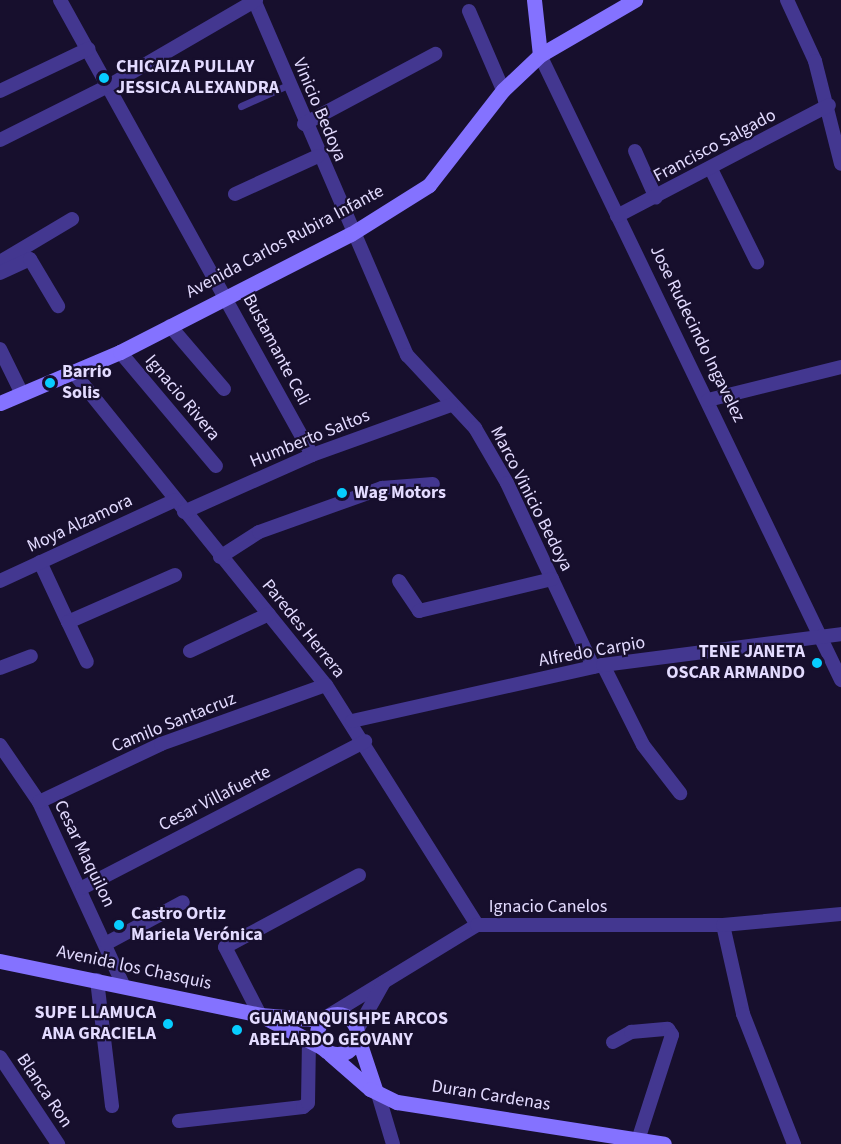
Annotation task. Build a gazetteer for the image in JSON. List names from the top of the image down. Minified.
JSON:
{"streets":{"street":["Vinicio Bedoya","Francisco Salgado","Avenida Carlos Rubira Infante","Jose Rudecindo Ingavelez","Bustamante Celi","Ignacio Rivera","Humberto Saltos","Marco Vinicio Bedoya","Moya Alzamora","Paredes Herrera","Alfredo Carpio","Camilo Santacruz","Cesar Villafuerte","Cesar Maquilon","Ignacio Canelos","Avenida los Chasquis","Blanca Ron","Duran Cardenas"]},"crossings":[["Vinicio Bedoya","Avenida Carlos Rubira Infante"],["Vinicio Bedoya","Marco Vinicio Bedoya"],["Francisco Salgado","Jose Rudecindo Ingavelez"],["Avenida Carlos Rubira Infante","Jose Rudecindo Ingavelez"],["Avenida Carlos Rubira Infante","Bustamante Celi"],["Avenida Carlos Rubira Infante","Ignacio Rivera"],["Avenida Carlos Rubira Infante","Marco Vinicio Bedoya"],["Avenida Carlos Rubira Infante","Paredes Herrera"],["Jose Rudecindo Ingavelez","Alfredo Carpio"],["Bustamante Celi","Humberto Saltos"],["Humberto Saltos","Marco Vinicio Bedoya"],["Humberto Saltos","Paredes Herrera"],["Marco Vinicio Bedoya","Alfredo Carpio"],["Moya Alzamora","Paredes Herrera"],["Paredes Herrera","Alfredo Carpio"],["Paredes Herrera","Camilo Santacruz"],["Paredes Herrera","Cesar Villafuerte"],["Paredes Herrera","Ignacio Canelos"],["Camilo Santacruz","Cesar Maquilon"],["Cesar Villafuerte","Cesar Maquilon"],["Cesar Maquilon","Avenida los Chasquis"],["Ignacio Canelos","Avenida los Chasquis"],["Avenida los Chasquis","Duran Cardenas"]],"places":["CHICAIZA PULLAY JESSICA ALEXANDRA","Barrio Solis","Wag Motors","TENE JANETA OSCAR ARMANDO","Castro Ortiz Mariela Verónica","SUPE LLAMUCA ANA GRACIELA","GUAMANQUISHPE ARCOS ABELARDO GEOVANY"]}
